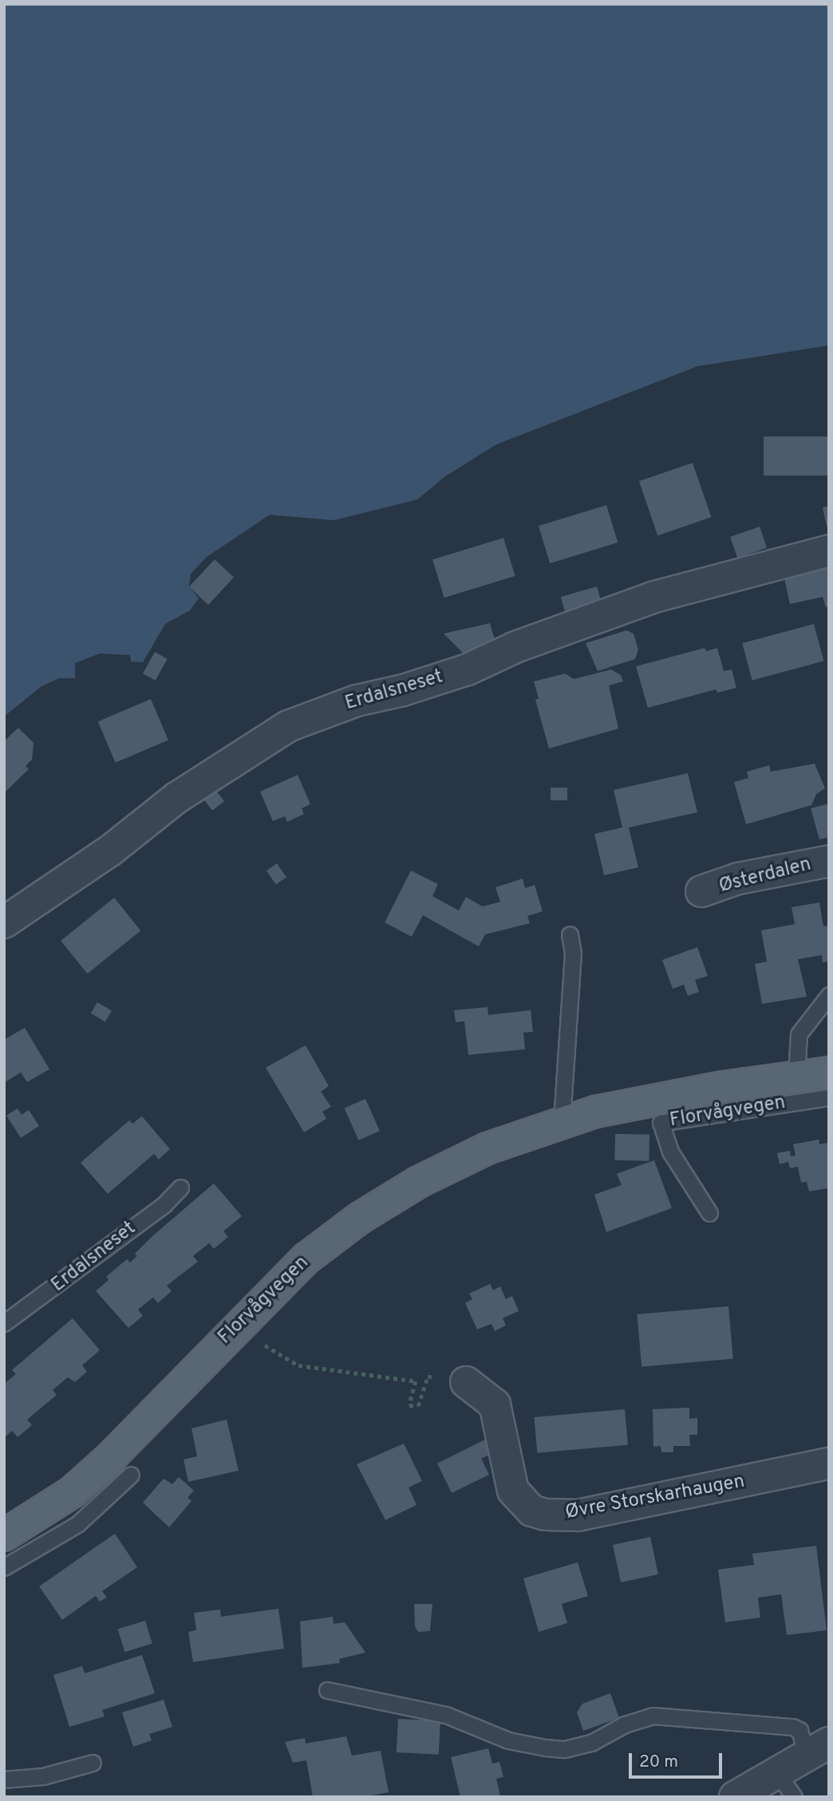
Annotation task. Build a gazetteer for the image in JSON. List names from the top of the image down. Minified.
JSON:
{"streets":{"main road":["Florvågvegen"],"street":["Erdalsneset","Østerdalen","Øvre Storskarhaugen"]},"scale_bar":"20 m"}
